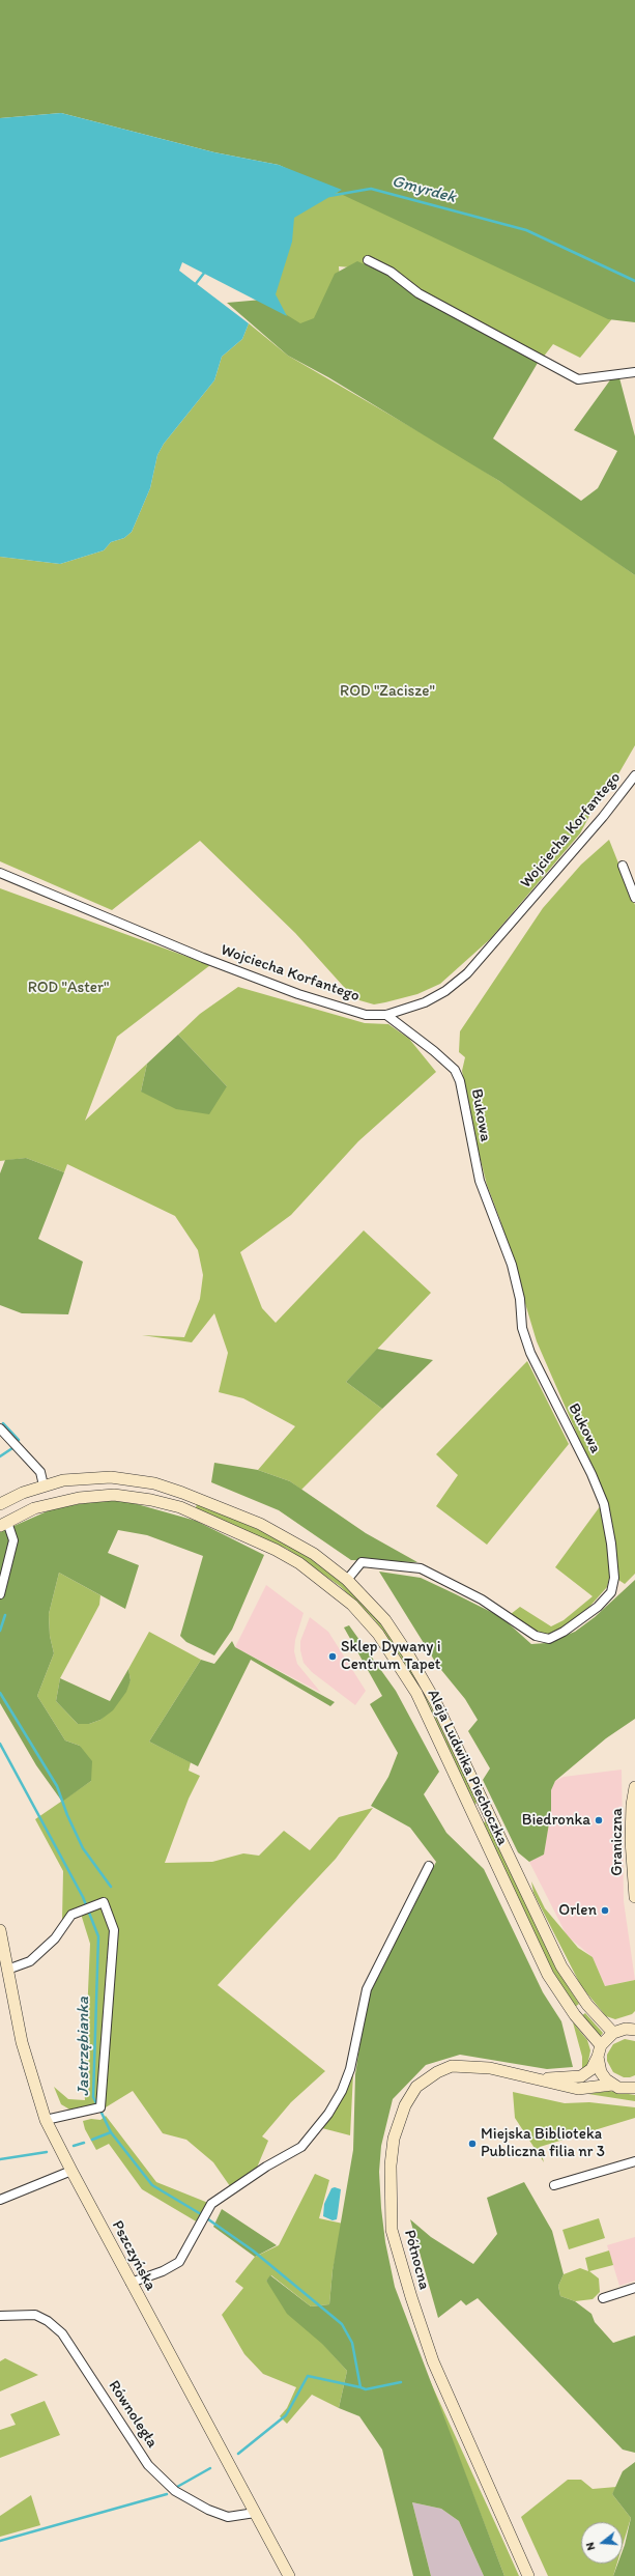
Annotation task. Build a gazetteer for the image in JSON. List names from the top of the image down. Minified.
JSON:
{"streets":{"main road":["Aleja Ludwika Piechoczka","Graniczna","Pszczyńska","Północna"],"street":["Wojciecha Korfantego","Bukowa","Równoległa"]},"crossings":[["Wojciecha Korfantego","Bukowa"],["Bukowa","Aleja Ludwika Piechoczka"],["Pszczyńska","Równoległa"]],"water":["Gmyrdek","Jastrzębianka"],"parks":["ROD \"Zacisze\"","ROD \"Aster\""],"places":["Sklep Dywany i Centrum Tapet","Biedronka","Orlen","Miejska Biblioteka Publiczna filia nr 3"],"north":"left"}
